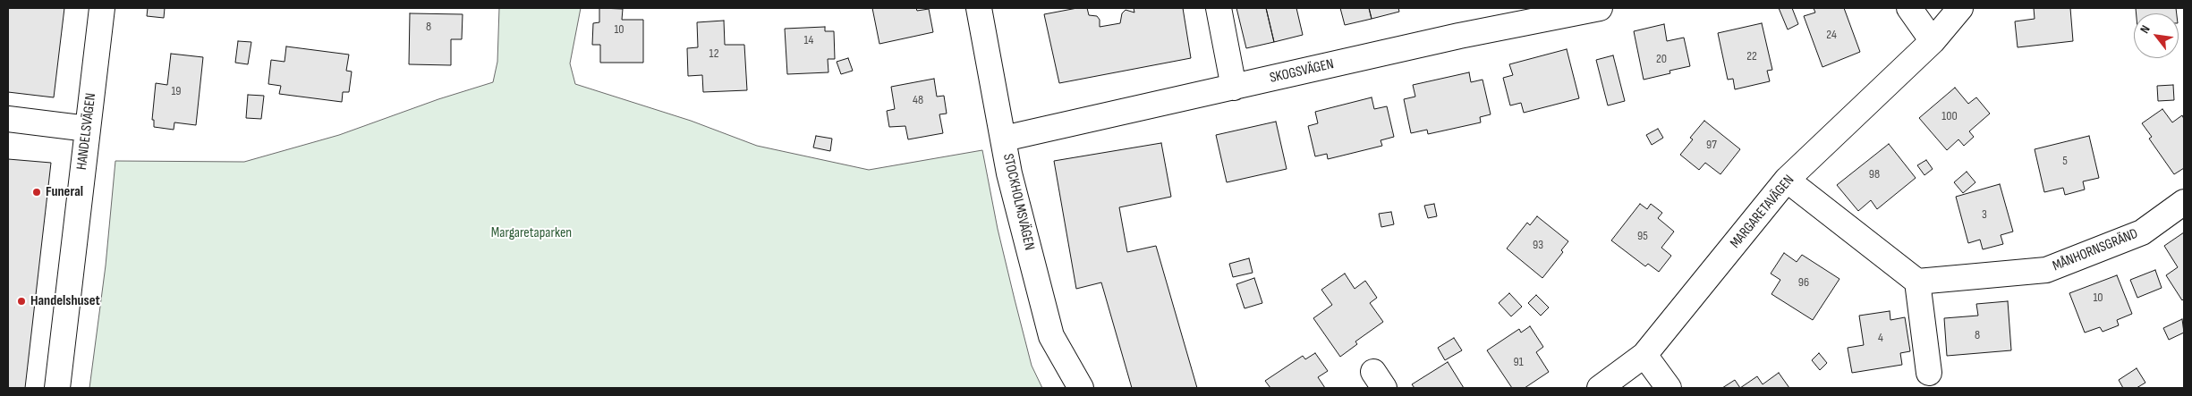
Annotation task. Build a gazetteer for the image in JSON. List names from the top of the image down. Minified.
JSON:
{"streets":{"street":["SKOGSVÄGEN","HANDELSVÄGEN","STOCKHOLMSVÄGEN","MARGARETAVÄGEN","MÅNHORNSGRÄND"]},"crossings":[["SKOGSVÄGEN","STOCKHOLMSVÄGEN"]],"parks":["Margaretaparken"],"places":["Funeral","Handelshuset"],"house_numbers":["8","10","24","14","12","22","20","19","48","100","97","5","98","3","95","93","96","10","8","4","91"],"north":"top left"}
